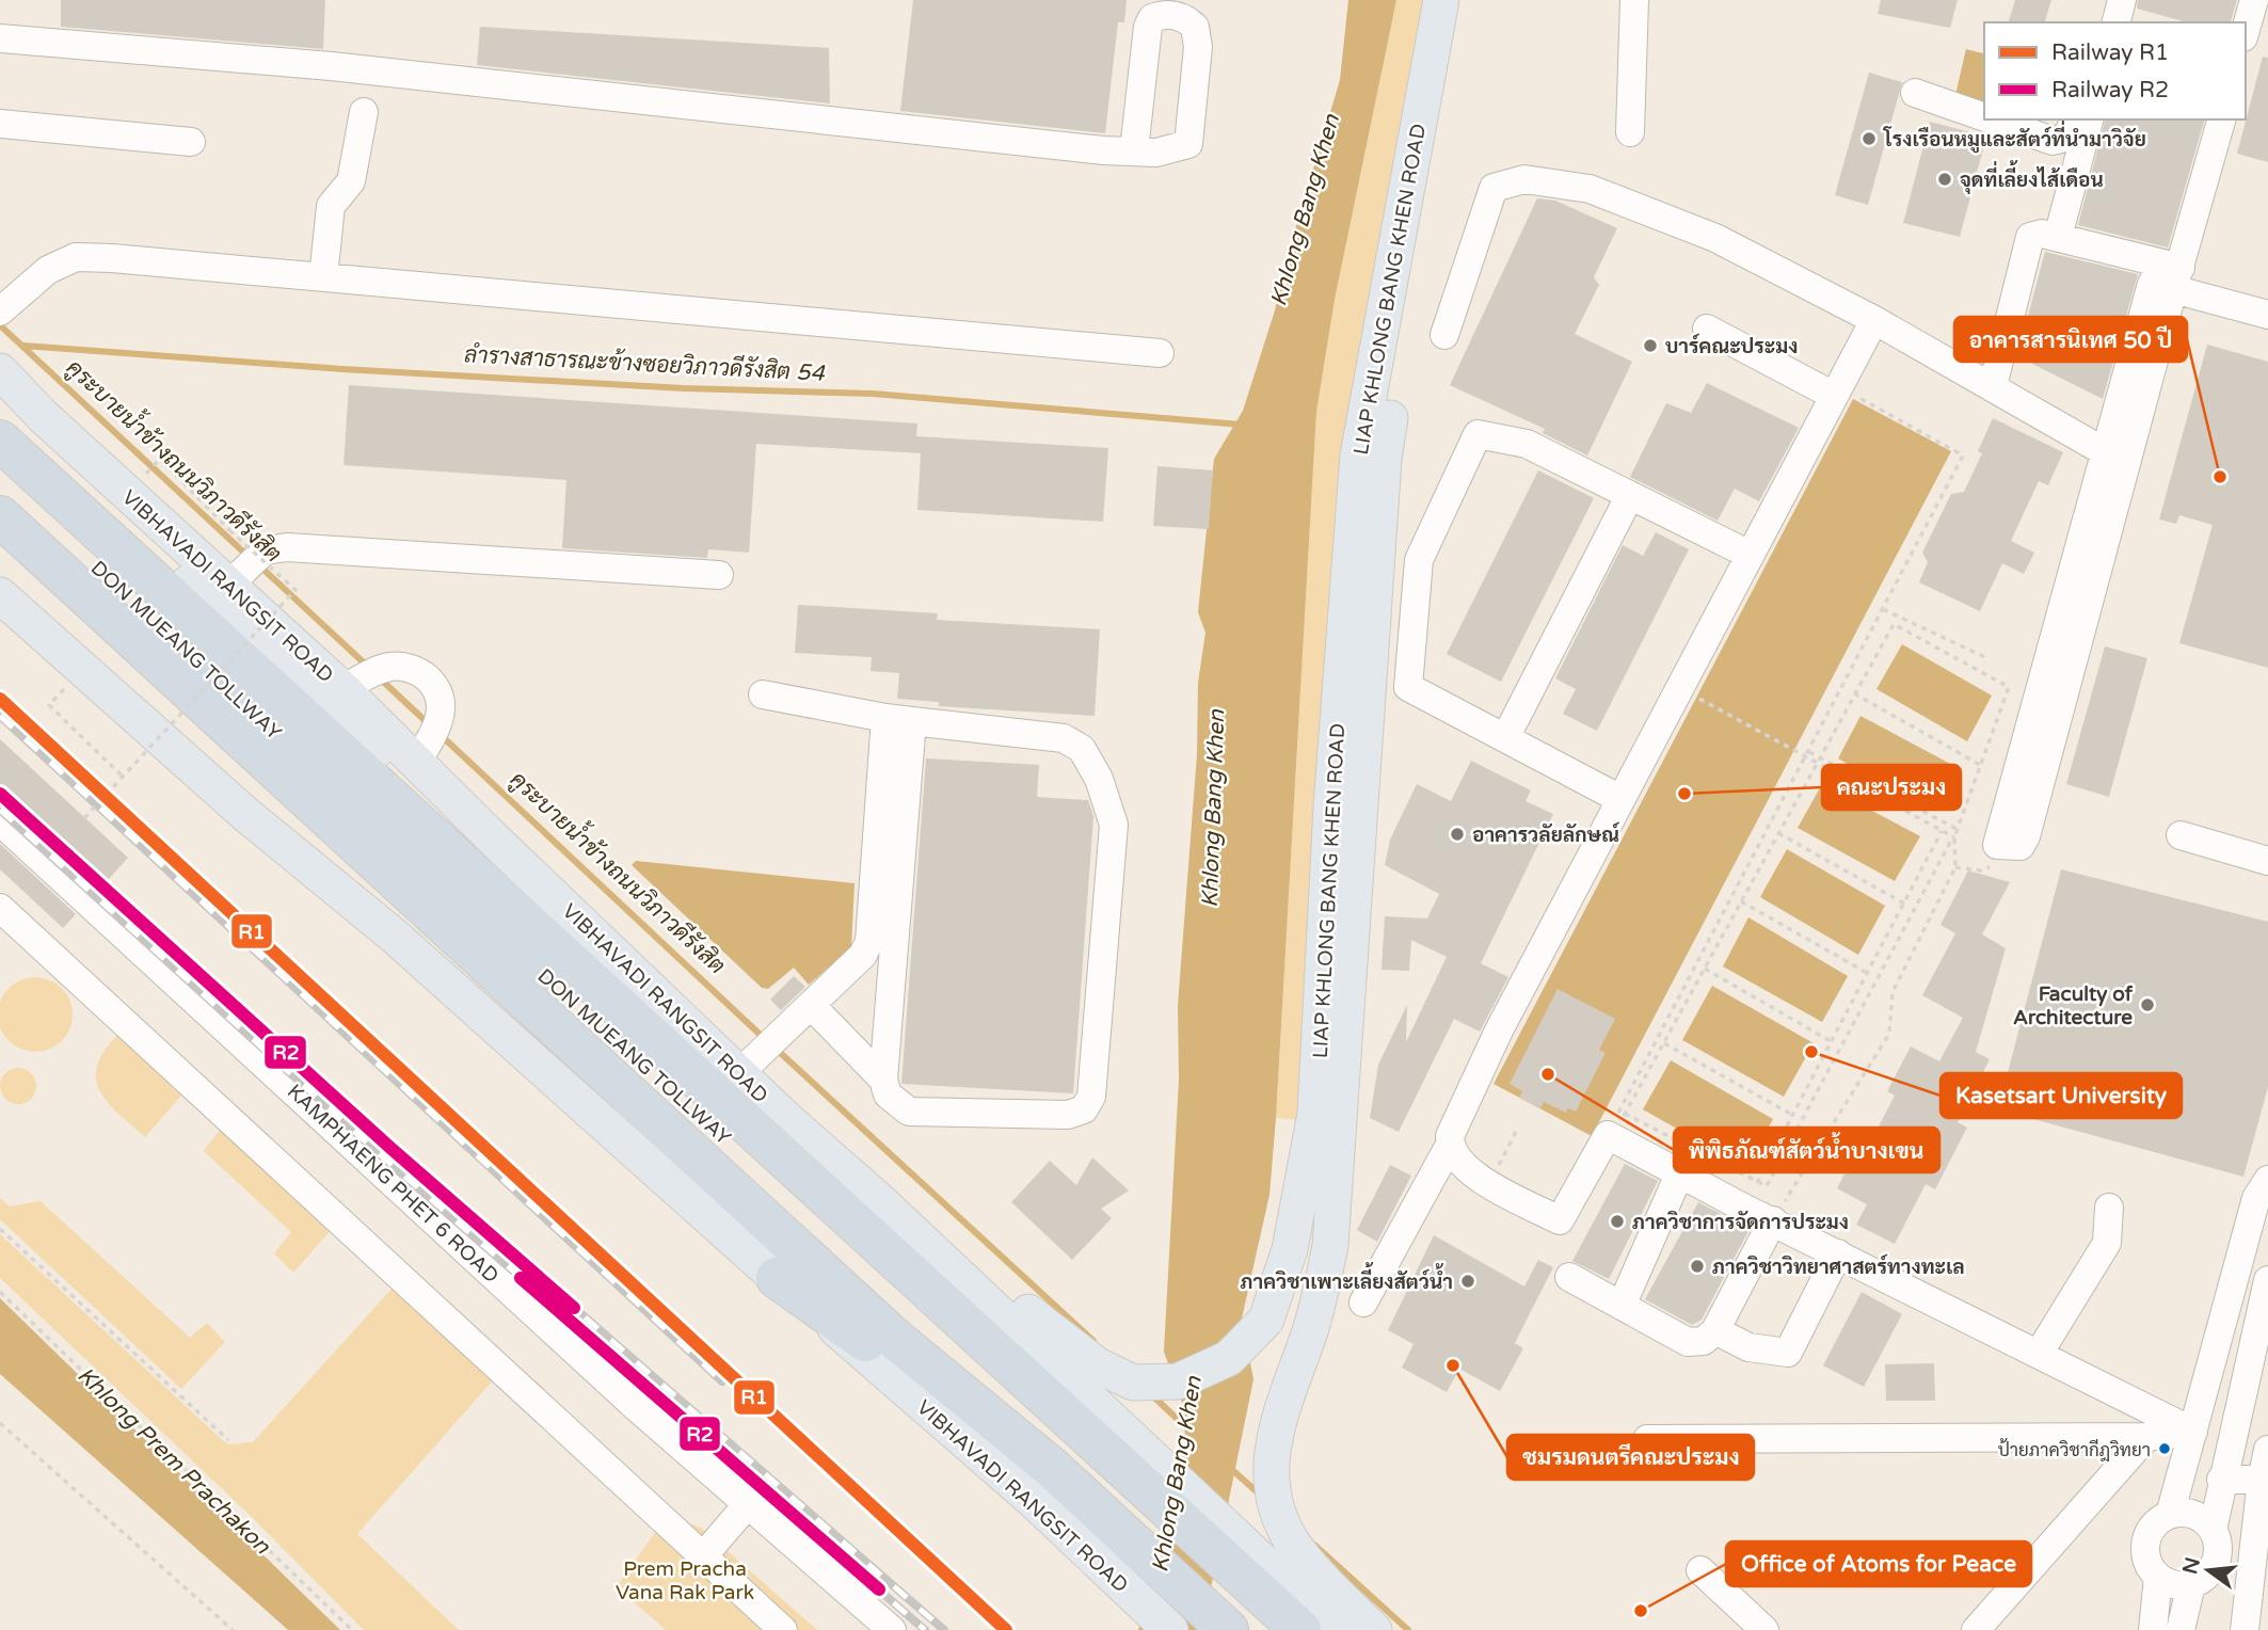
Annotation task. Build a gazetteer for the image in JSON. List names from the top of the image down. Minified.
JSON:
{"streets":{"highway":["VIBHAVADI RANGSIT ROAD","DON MUEANG TOLLWAY"],"main road":["LIAP KHLONG BANG KHEN ROAD"],"street":["KAMPHAENG PHET 6 ROAD"]},"crossings":[["LIAP KHLONG BANG KHEN ROAD","VIBHAVADI RANGSIT ROAD"]],"water":["Khlong Bang Khen","ลำรางสาธารณะข้างซอยวิภาวดีรังสิต 54","คูระบายน้ำข้างถนนวิภาวดีรังสิต","Khlong Prem Prachakon"],"parks":["Prem Pracha Vana Rak Park"],"places":["โรงเรือนหมูและสัตว์ที่นำมาวิจัย","จุดที่เลี้ยงไส้เดือน","บาร์คณะประมง","อาคารสารนิเทศ 50 ปี","คณะประมง","อาคารวลัยลักษณ์","Faculty of Architecture","Kasetsart University","พิพิธภัณฑ์สัตว์น้ำบางเขน","ภาควิชาการจัดการประมง","ภาควิชาวิทยาศาสตร์ทางทะเล","ภาควิชาเพาะเลี้ยงสัตว์น้ำ","ชมรมดนตรีคณะประมง","ป้ายภาควิชากีฎวิทยา","Office of Atoms for Peace"],"lines":["rail line R1","rail line R2"],"legend":["Railway R1","Railway R2"],"north":"left"}
